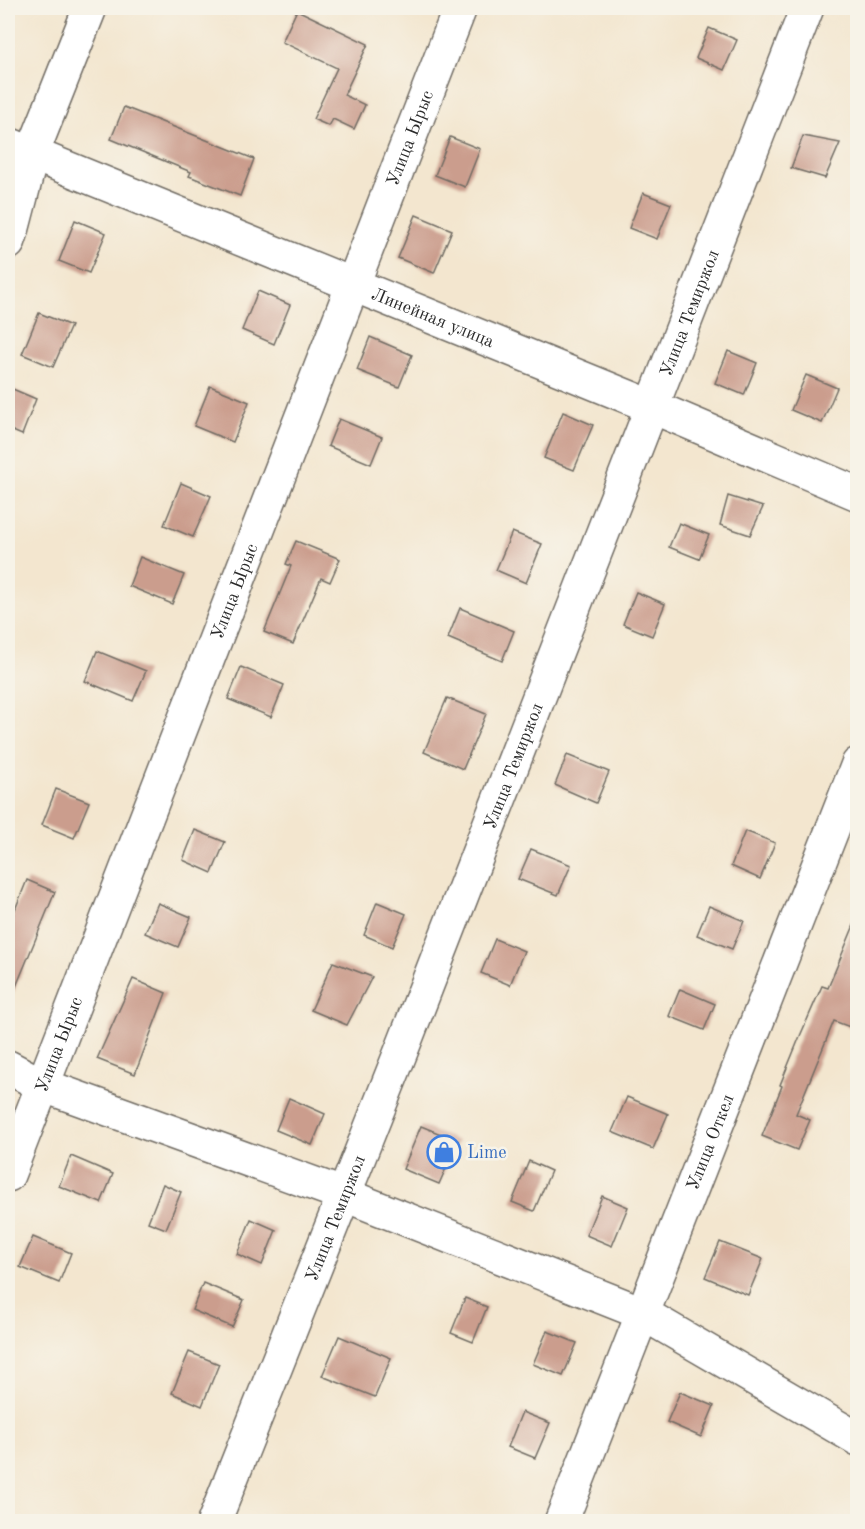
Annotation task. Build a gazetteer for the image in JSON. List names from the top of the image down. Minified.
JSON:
{"streets":{"street":["Улица Ырыс","Улица Темиржол","Линейная улица","Улица Откел"]},"crossings":[["Улица Ырыс","Линейная улица"],["Улица Темиржол","Линейная улица"]],"places":{"shop":["Lime"]}}
